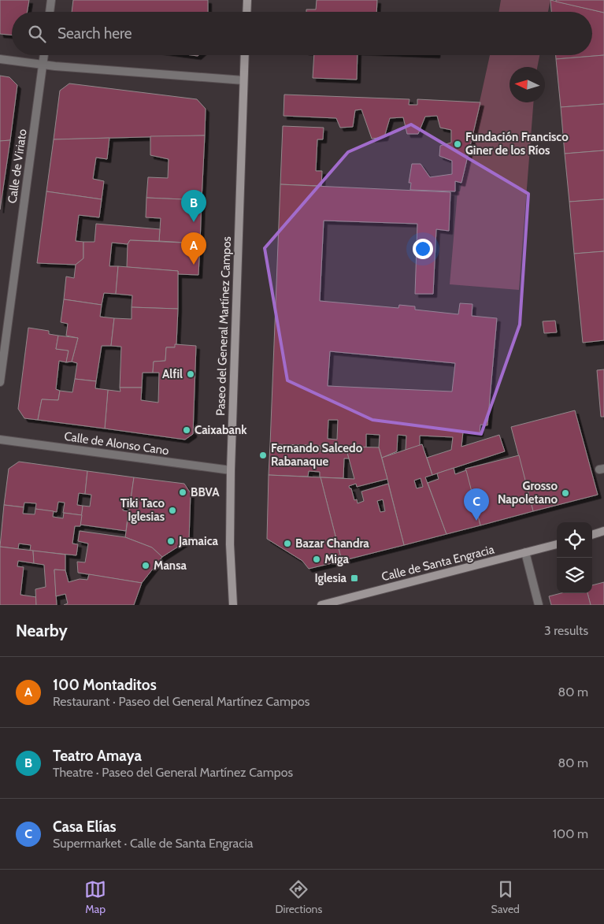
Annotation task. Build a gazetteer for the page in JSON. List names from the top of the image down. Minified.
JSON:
{"streets":{"street":["Calle de Viriato","Paseo del General Martínez Campos","Calle de Alonso Cano","Calle de Santa Engracia"]},"crossings":[["Paseo del General Martínez Campos","Calle de Alonso Cano"]],"places":{"other":["Fundación Francisco Giner de los Ríos","Alfil","Caixabank","Fernando Salcedo Rabanaque","BBVA","Grosso Napoletano","Tiki Taco Iglesias","Jamaica","Bazar Chandra","Miga","Mansa"],"transit":["Iglesia"]},"north":"left","page":{"search":"Search here","pins":["B","A","C"],"heading":["Nearby","3 results"],"list":[{"mark":"A","name":"100 Montaditos","note":"Restaurant · Paseo del General Martínez Campos","value":"80 m"},{"mark":"B","name":"Teatro Amaya","note":"Theatre · Paseo del General Martínez Campos","value":"80 m"},{"mark":"C","name":"Casa Elías","note":"Supermarket · Calle de Santa Engracia","value":"100 m"}],"nav":["Map","Directions","Saved"]}}
